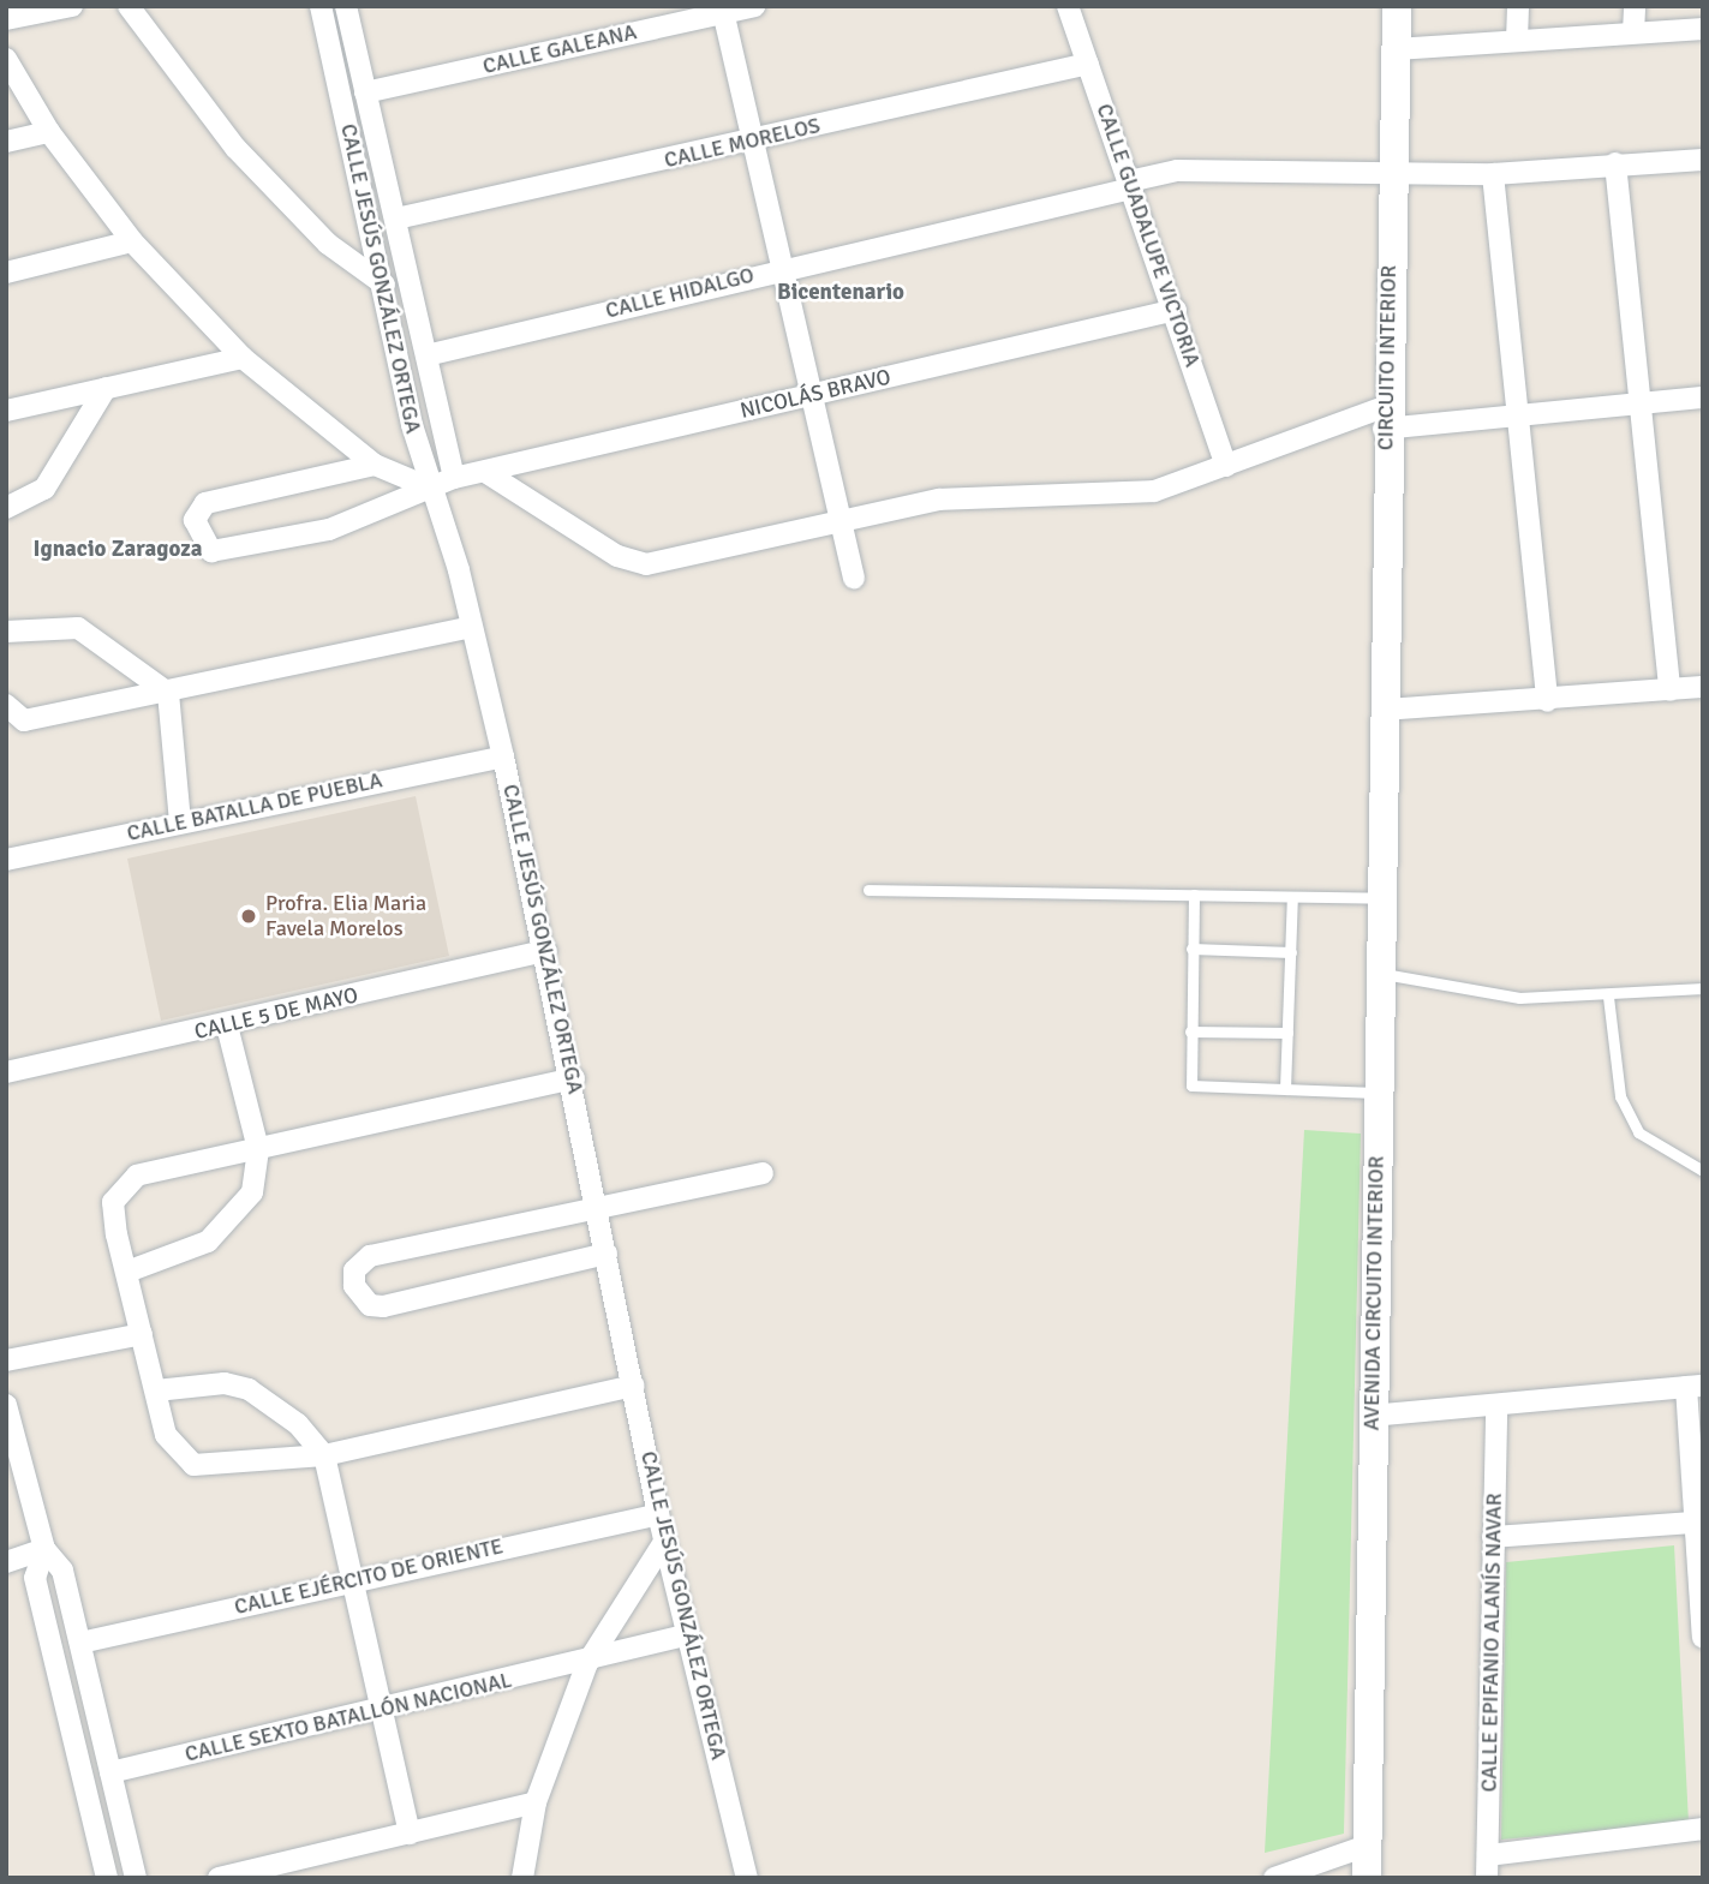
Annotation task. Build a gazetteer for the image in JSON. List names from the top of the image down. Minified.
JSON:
{"streets":{"main road":["CIRCUITO INTERIOR","AVENIDA CIRCUITO INTERIOR"],"street":["CALLE GALEANA","CALLE MORELOS","CALLE GUADALUPE VICTORIA","CALLE JESÚS GONZÁLEZ ORTEGA","CALLE HIDALGO","NICOLÁS BRAVO","CALLE BATALLA DE PUEBLA","CALLE 5 DE MAYO","CALLE EJÉRCITO DE ORIENTE","CALLE EPIFANIO ALANÍS NAVAR","CALLE SEXTO BATALLÓN NACIONAL"]},"crossings":[["CALLE GALEANA","CALLE JESÚS GONZÁLEZ ORTEGA"],["CALLE MORELOS","CALLE GUADALUPE VICTORIA"],["CALLE MORELOS","CALLE JESÚS GONZÁLEZ ORTEGA"],["CALLE GUADALUPE VICTORIA","CALLE HIDALGO"],["CALLE GUADALUPE VICTORIA","NICOLÁS BRAVO"],["CALLE JESÚS GONZÁLEZ ORTEGA","CALLE HIDALGO"],["CALLE JESÚS GONZÁLEZ ORTEGA","NICOLÁS BRAVO"],["CALLE JESÚS GONZÁLEZ ORTEGA","CALLE BATALLA DE PUEBLA"],["CALLE JESÚS GONZÁLEZ ORTEGA","CALLE 5 DE MAYO"],["CALLE JESÚS GONZÁLEZ ORTEGA","CALLE EJÉRCITO DE ORIENTE"],["CALLE JESÚS GONZÁLEZ ORTEGA","CALLE SEXTO BATALLÓN NACIONAL"],["CALLE HIDALGO","CIRCUITO INTERIOR"],["CIRCUITO INTERIOR","AVENIDA CIRCUITO INTERIOR"]],"districts":["Bicentenario","Ignacio Zaragoza"],"places":["Profra. Elia Maria Favela Morelos"]}
